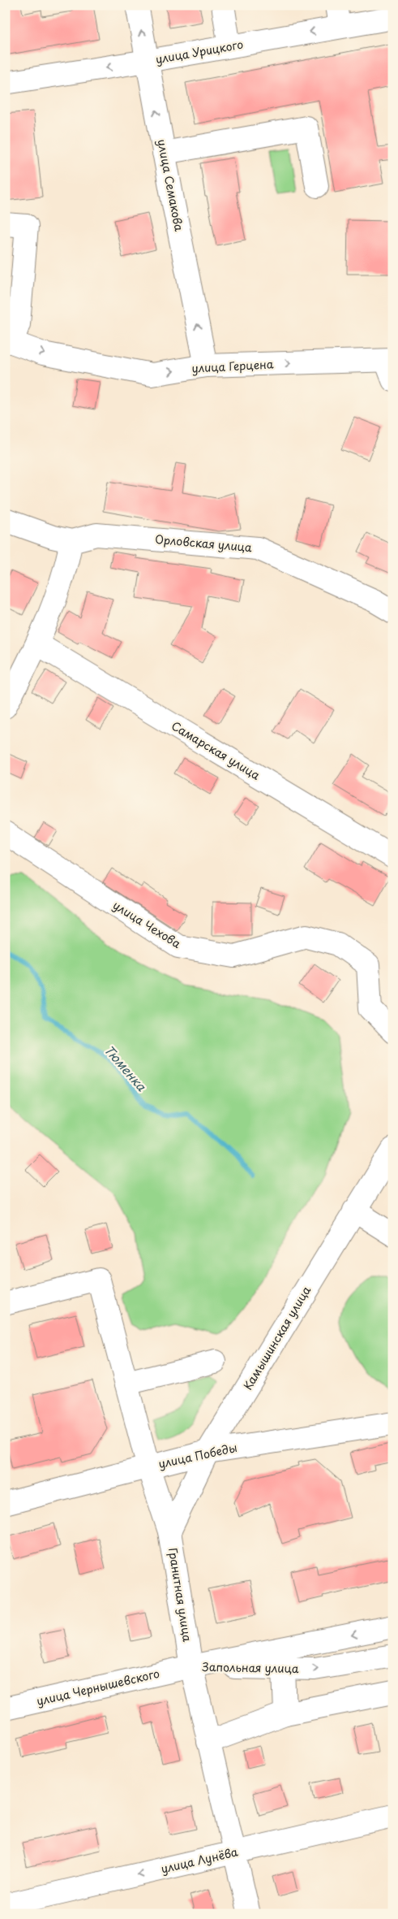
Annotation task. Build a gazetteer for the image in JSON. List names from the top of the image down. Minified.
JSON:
{"streets":{"street":["улица Урицкого","улица Семакова","улица Герцена","Орловская улица","Самарская улица","улица Чехова","Камышинская улица","улица Победы","Гранитная улица","Запольная улица","улица Чернышевского","улица Лунёва"]},"crossings":[["улица Урицкого","улица Семакова"],["улица Семакова","улица Герцена"],["Камышинская улица","улица Победы"],["Камышинская улица","Гранитная улица"],["улица Победы","Гранитная улица"],["Гранитная улица","Запольная улица"],["Гранитная улица","улица Чернышевского"],["Гранитная улица","улица Лунёва"],["Запольная улица","улица Чернышевского"]],"one_way":["улица Урицкого","улица Семакова","улица Герцена","улица Лунёва"],"water":["Тюменка"]}
